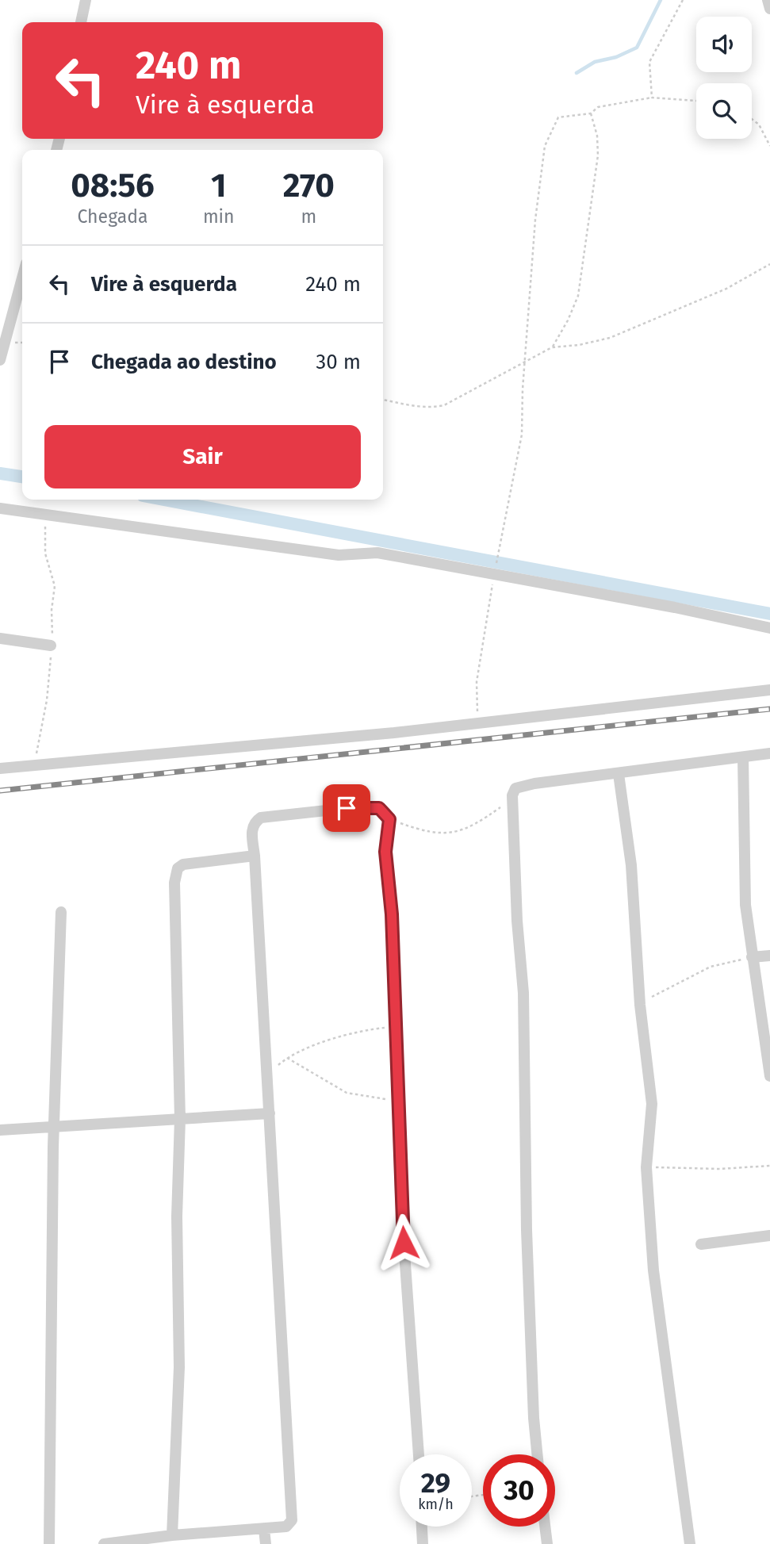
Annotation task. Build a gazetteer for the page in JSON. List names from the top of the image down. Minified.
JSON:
{"page":{"turn":["240 m","Vire à esquerda"],"eta":["08:56","Chegada","1","min","270","m"],"list":[{"name":"Vire à esquerda","value":"240 m"},{"name":"Chegada ao destino","value":"30 m"}],"buttons":"Sair","speed":"29 km/h","limit":"30"}}
